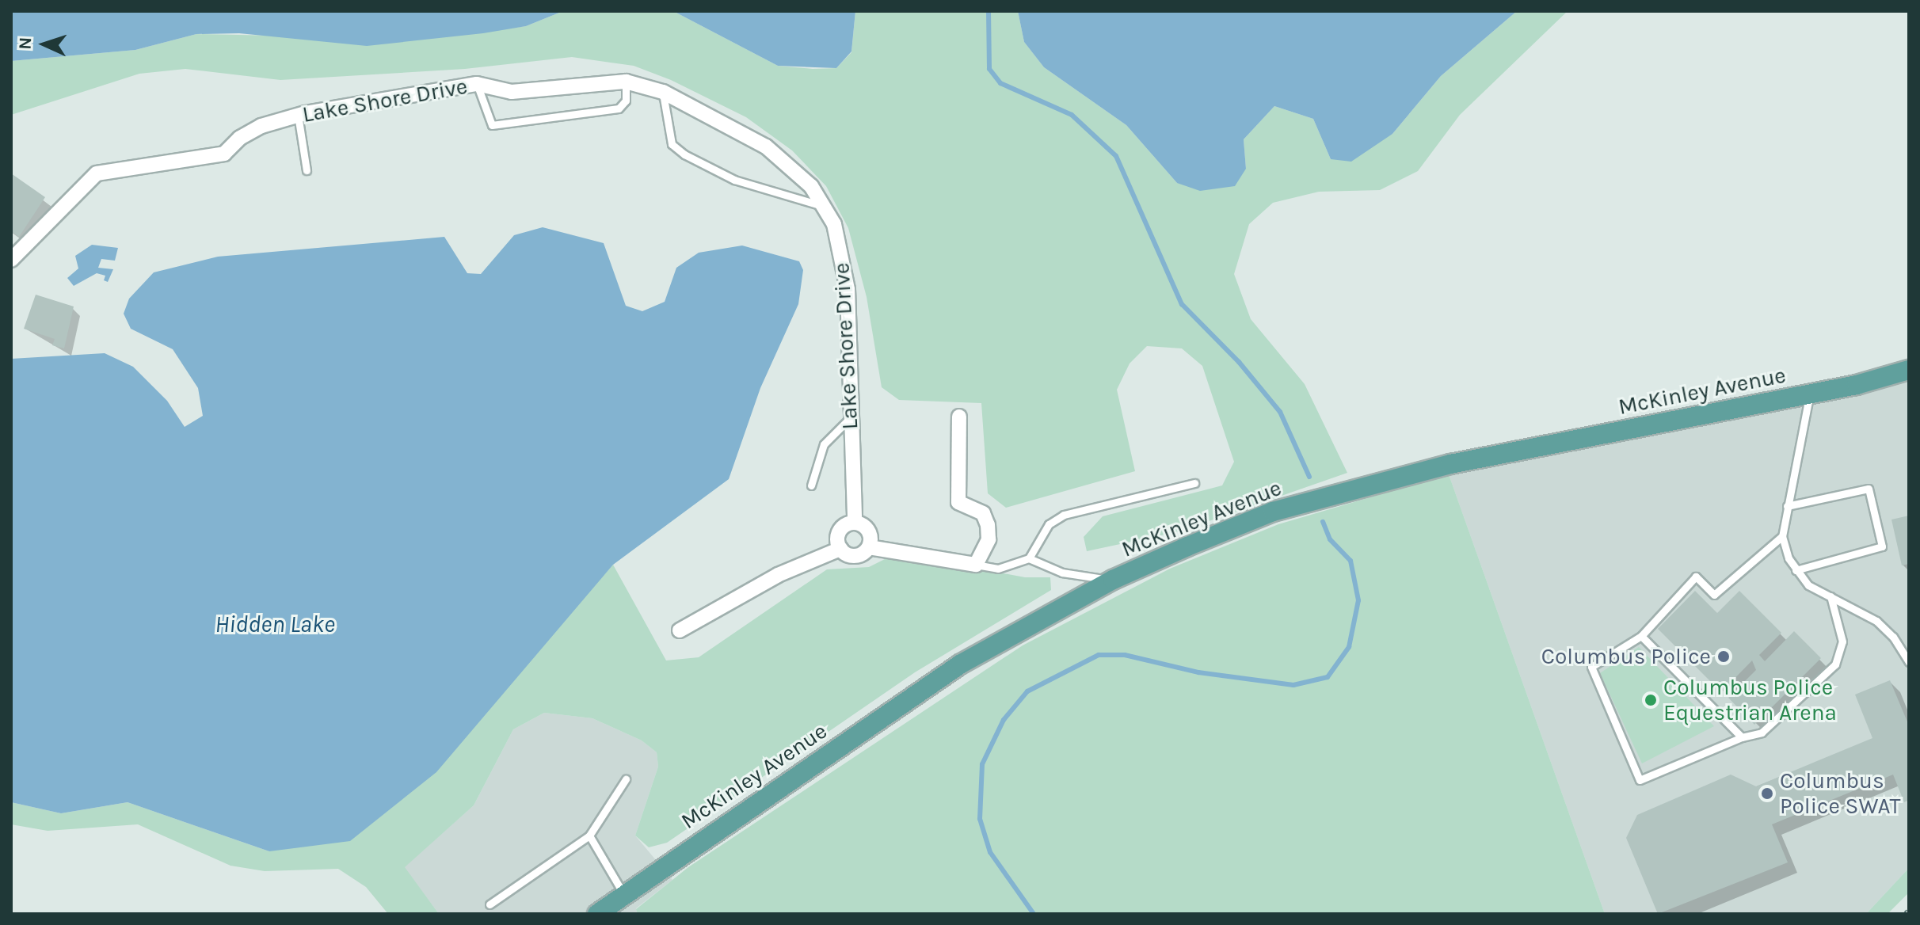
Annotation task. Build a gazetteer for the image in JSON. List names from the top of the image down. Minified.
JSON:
{"streets":{"main road":["McKinley Avenue"],"street":["Lake Shore Drive"]},"water":["Hidden Lake"],"places":["Columbus Police","Columbus Police Equestrian Arena","Columbus Police SWAT"],"north":"left"}
